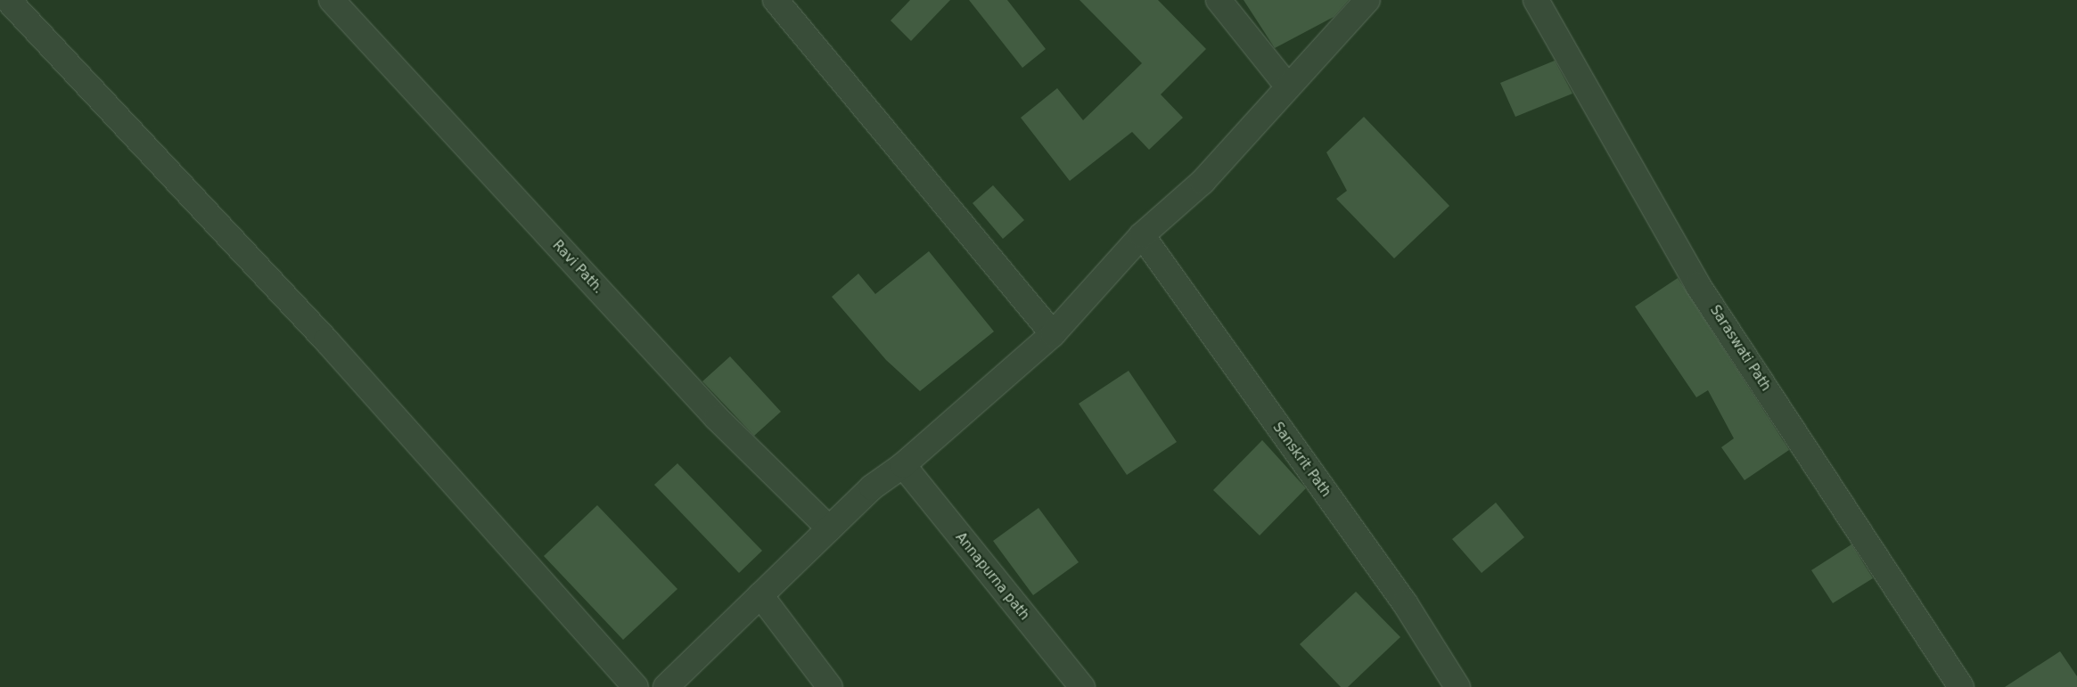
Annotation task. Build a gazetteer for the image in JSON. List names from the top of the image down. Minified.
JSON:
{"streets":{"street":["Ravi Path.","Saraswati Path","Sanskrit Path","Annapurna path"]}}
